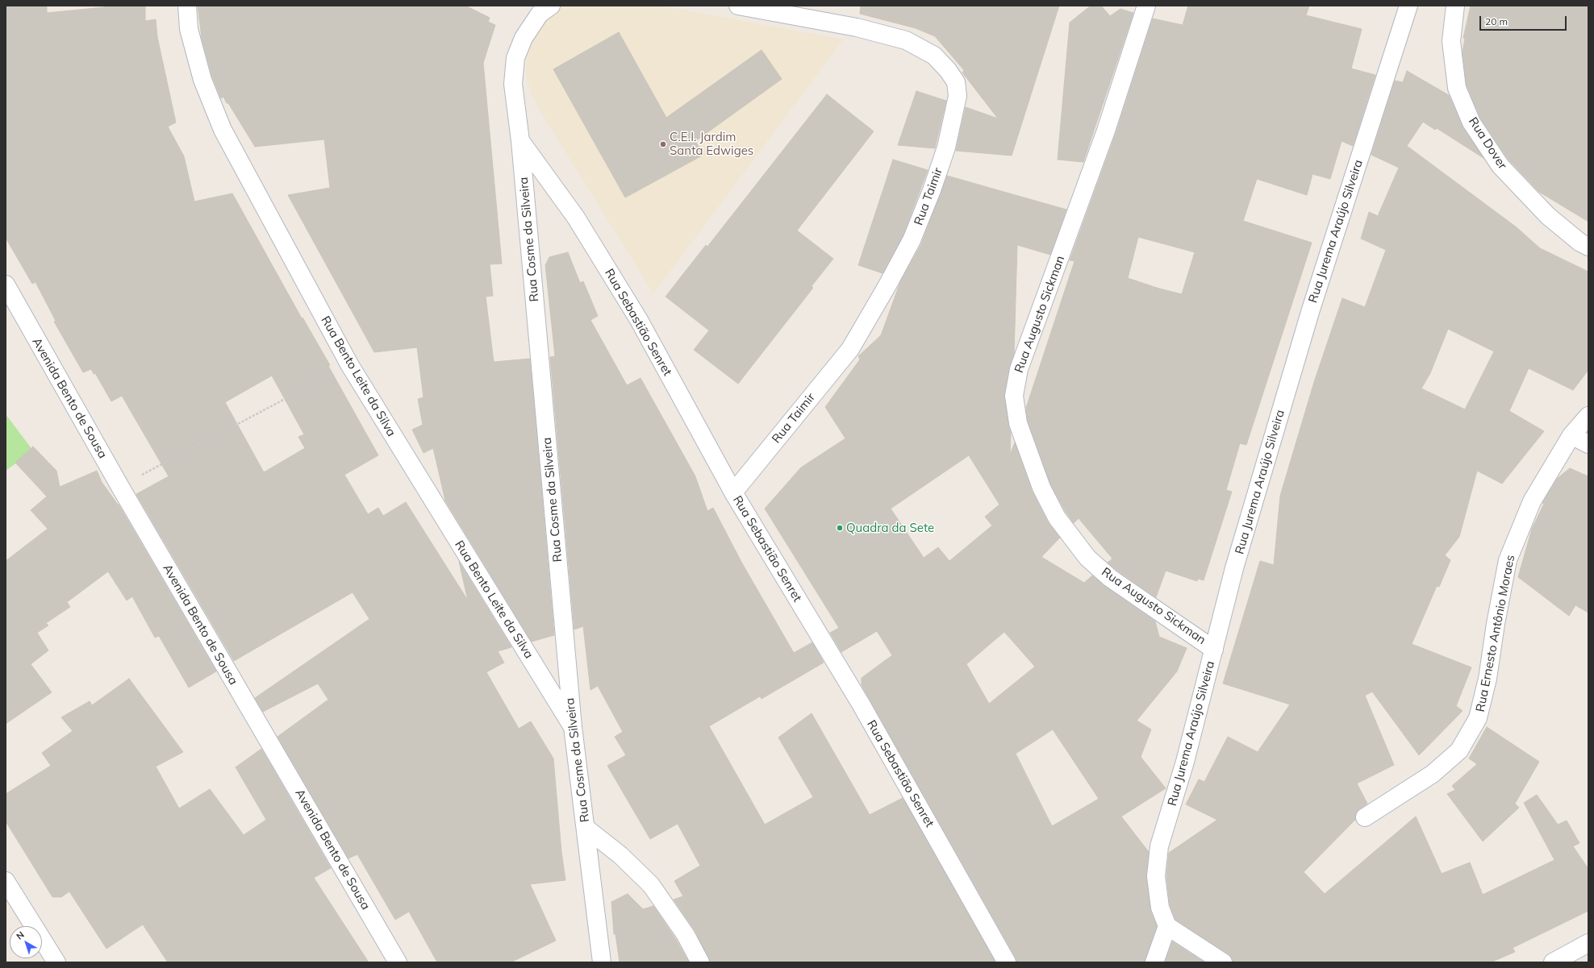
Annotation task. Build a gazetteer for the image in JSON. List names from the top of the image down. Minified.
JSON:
{"streets":{"street":["Rua Dover","Rua Taimir","Rua Jurema Araújo Silveira","Rua Cosme da Silveira","Rua Augusto Sickman","Rua Sebastião Senret","Rua Bento Leite da Silva","Avenida Bento de Sousa","Rua Ernesto Antônio Moraes"]},"crossings":[["Rua Taimir","Rua Sebastião Senret"],["Rua Jurema Araújo Silveira","Rua Augusto Sickman"],["Rua Cosme da Silveira","Rua Sebastião Senret"],["Rua Cosme da Silveira","Rua Bento Leite da Silva"]],"places":["C.E.I. Jardim Santa Edwiges","Quadra da Sete"],"scale_bar":"20 m","north":"top left"}
